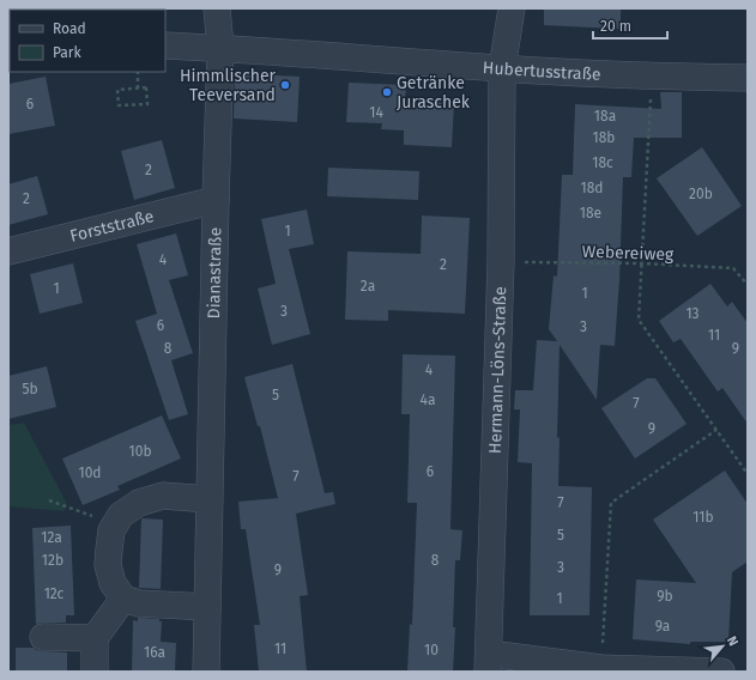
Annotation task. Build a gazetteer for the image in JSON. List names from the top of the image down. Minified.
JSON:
{"streets":{"street":["Hubertusstraße","Forststraße","Dianastraße","Hermann-Löns-Straße"],"path":["Webereiweg"]},"crossings":[["Hubertusstraße","Dianastraße"],["Hubertusstraße","Hermann-Löns-Straße"],["Forststraße","Dianastraße"],["Webereiweg","Hermann-Löns-Straße"]],"places":["Himmlischer Teeversand","Getränke Juraschek"],"house_numbers":["6","14","18a","18b","18c","2","18d","20b","2","18e","1","4","2","2a","1","1","3","13","6","3","11","8","9","4","5b","5","4a","7","9","10b","6","10d","7","7","11b","5","12a","12b","8","3","9","12c","9b","1","9a","11","10","16a"],"legend":["Road","Park"],"scale_bar":"20 m","north":"top right"}
